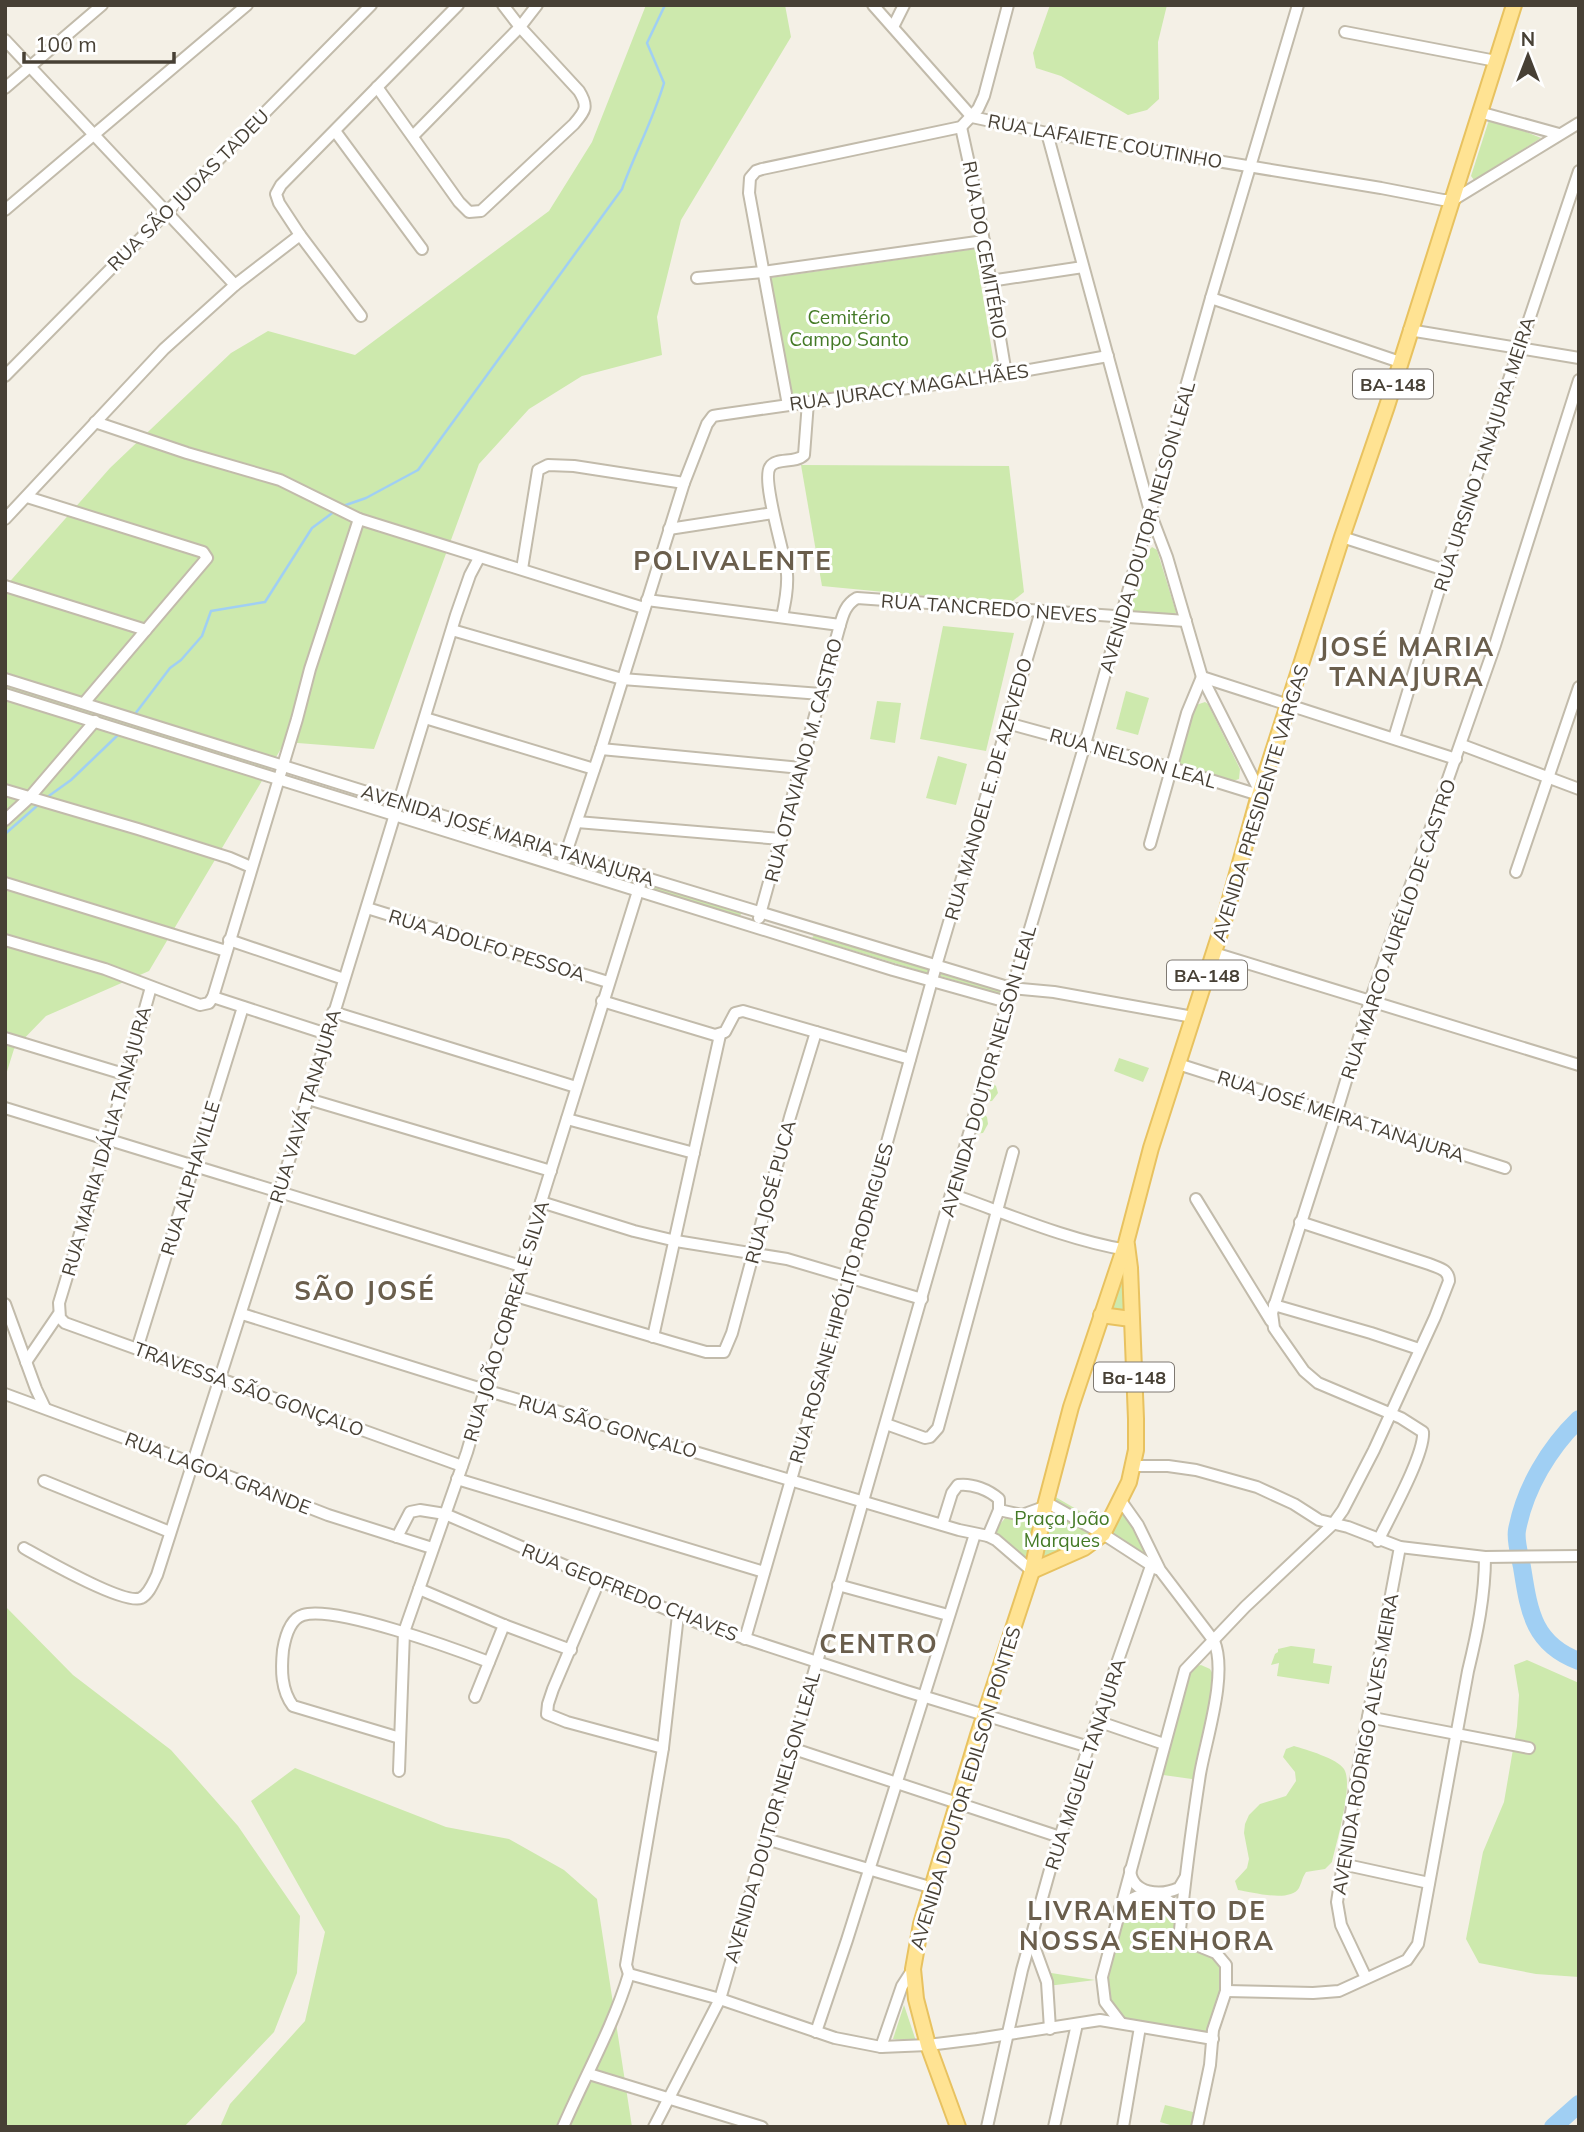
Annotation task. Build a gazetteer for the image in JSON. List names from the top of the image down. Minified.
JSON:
{"streets":{"main road":["BA-148","AVENIDA PRESIDENTE VARGAS","Ba-148","AVENIDA DOUTOR EDILSON PONTES"],"street":["RUA LAFAIETE COUTINHO","RUA SÃO JUDAS TADEU","RUA DO CEMITÉRIO","RUA JURACY MAGALHÃES","RUA URSINO TANAJURA MEIRA","AVENIDA DOUTOR NELSON LEAL","RUA TANCREDO NEVES","RUA NELSON LEAL","RUA OTAVIANO M. CASTRO","RUA MANOEL E. DE AZEVEDO","AVENIDA JOSÉ MARIA TANAJURA","RUA MARCO AURÉLIO DE CASTRO","RUA ADOLFO PESSOA","RUA VAVÁ TANAJURA","RUA JOSÉ MEIRA TANAJURA","RUA MARIA IDÁLIA TANAJURA","RUA ALPHAVILLE","RUA JOSÉ PUCA","RUA ROSANE HIPÓLITO RODRIGUES","RUA JOÃO CORREA E SILVA","TRAVESSA SÃO GONÇALO","RUA SÃO GONÇALO","RUA LAGOA GRANDE","RUA GEOFREDO CHAVES","AVENIDA RODRIGO ALVES MEIRA","RUA MIGUEL TANAJURA"]},"crossings":[["RUA LAFAIETE COUTINHO","RUA DO CEMITÉRIO"],["RUA LAFAIETE COUTINHO","AVENIDA DOUTOR NELSON LEAL"],["RUA LAFAIETE COUTINHO","AVENIDA PRESIDENTE VARGAS"],["RUA DO CEMITÉRIO","RUA JURACY MAGALHÃES"],["BA-148","AVENIDA PRESIDENTE VARGAS"],["BA-148","Ba-148"],["BA-148","AVENIDA DOUTOR EDILSON PONTES"],["AVENIDA DOUTOR NELSON LEAL","RUA TANCREDO NEVES"],["AVENIDA DOUTOR NELSON LEAL","RUA NELSON LEAL"],["AVENIDA DOUTOR NELSON LEAL","AVENIDA JOSÉ MARIA TANAJURA"],["AVENIDA DOUTOR NELSON LEAL","RUA SÃO GONÇALO"],["AVENIDA DOUTOR NELSON LEAL","RUA GEOFREDO CHAVES"],["RUA TANCREDO NEVES","RUA OTAVIANO M. CASTRO"],["RUA TANCREDO NEVES","RUA MANOEL E. DE AZEVEDO"],["RUA NELSON LEAL","RUA MANOEL E. DE AZEVEDO"],["RUA NELSON LEAL","AVENIDA PRESIDENTE VARGAS"],["RUA OTAVIANO M. CASTRO","AVENIDA JOSÉ MARIA TANAJURA"],["RUA MANOEL E. DE AZEVEDO","AVENIDA JOSÉ MARIA TANAJURA"],["RUA MANOEL E. DE AZEVEDO","RUA ROSANE HIPÓLITO RODRIGUES"],["AVENIDA PRESIDENTE VARGAS","AVENIDA JOSÉ MARIA TANAJURA"],["AVENIDA PRESIDENTE VARGAS","RUA JOSÉ MEIRA TANAJURA"],["AVENIDA PRESIDENTE VARGAS","Ba-148"],["AVENIDA JOSÉ MARIA TANAJURA","RUA VAVÁ TANAJURA"],["AVENIDA JOSÉ MARIA TANAJURA","RUA ROSANE HIPÓLITO RODRIGUES"],["AVENIDA JOSÉ MARIA TANAJURA","RUA JOÃO CORREA E SILVA"],["RUA MARCO AURÉLIO DE CASTRO","RUA JOSÉ MEIRA TANAJURA"],["RUA ADOLFO PESSOA","RUA VAVÁ TANAJURA"],["RUA ADOLFO PESSOA","RUA JOÃO CORREA E SILVA"],["RUA VAVÁ TANAJURA","TRAVESSA SÃO GONÇALO"],["RUA VAVÁ TANAJURA","RUA SÃO GONÇALO"],["RUA VAVÁ TANAJURA","RUA LAGOA GRANDE"],["RUA MARIA IDÁLIA TANAJURA","TRAVESSA SÃO GONÇALO"],["RUA ALPHAVILLE","TRAVESSA SÃO GONÇALO"],["RUA ROSANE HIPÓLITO RODRIGUES","RUA SÃO GONÇALO"],["RUA ROSANE HIPÓLITO RODRIGUES","RUA GEOFREDO CHAVES"],["RUA JOÃO CORREA E SILVA","TRAVESSA SÃO GONÇALO"],["RUA JOÃO CORREA E SILVA","RUA SÃO GONÇALO"],["RUA JOÃO CORREA E SILVA","RUA LAGOA GRANDE"],["RUA JOÃO CORREA E SILVA","RUA GEOFREDO CHAVES"],["Ba-148","AVENIDA DOUTOR EDILSON PONTES"],["RUA GEOFREDO CHAVES","RUA MIGUEL TANAJURA"],["RUA GEOFREDO CHAVES","AVENIDA DOUTOR EDILSON PONTES"]],"districts":["POLIVALENTE","JOSÉ MARIA TANAJURA","SÃO JOSÉ","CENTRO","LIVRAMENTO DE NOSSA SENHORA"],"parks":["Cemitério Campo Santo","Praça João Marques"],"scale_bar":"100 m","north":"top"}
